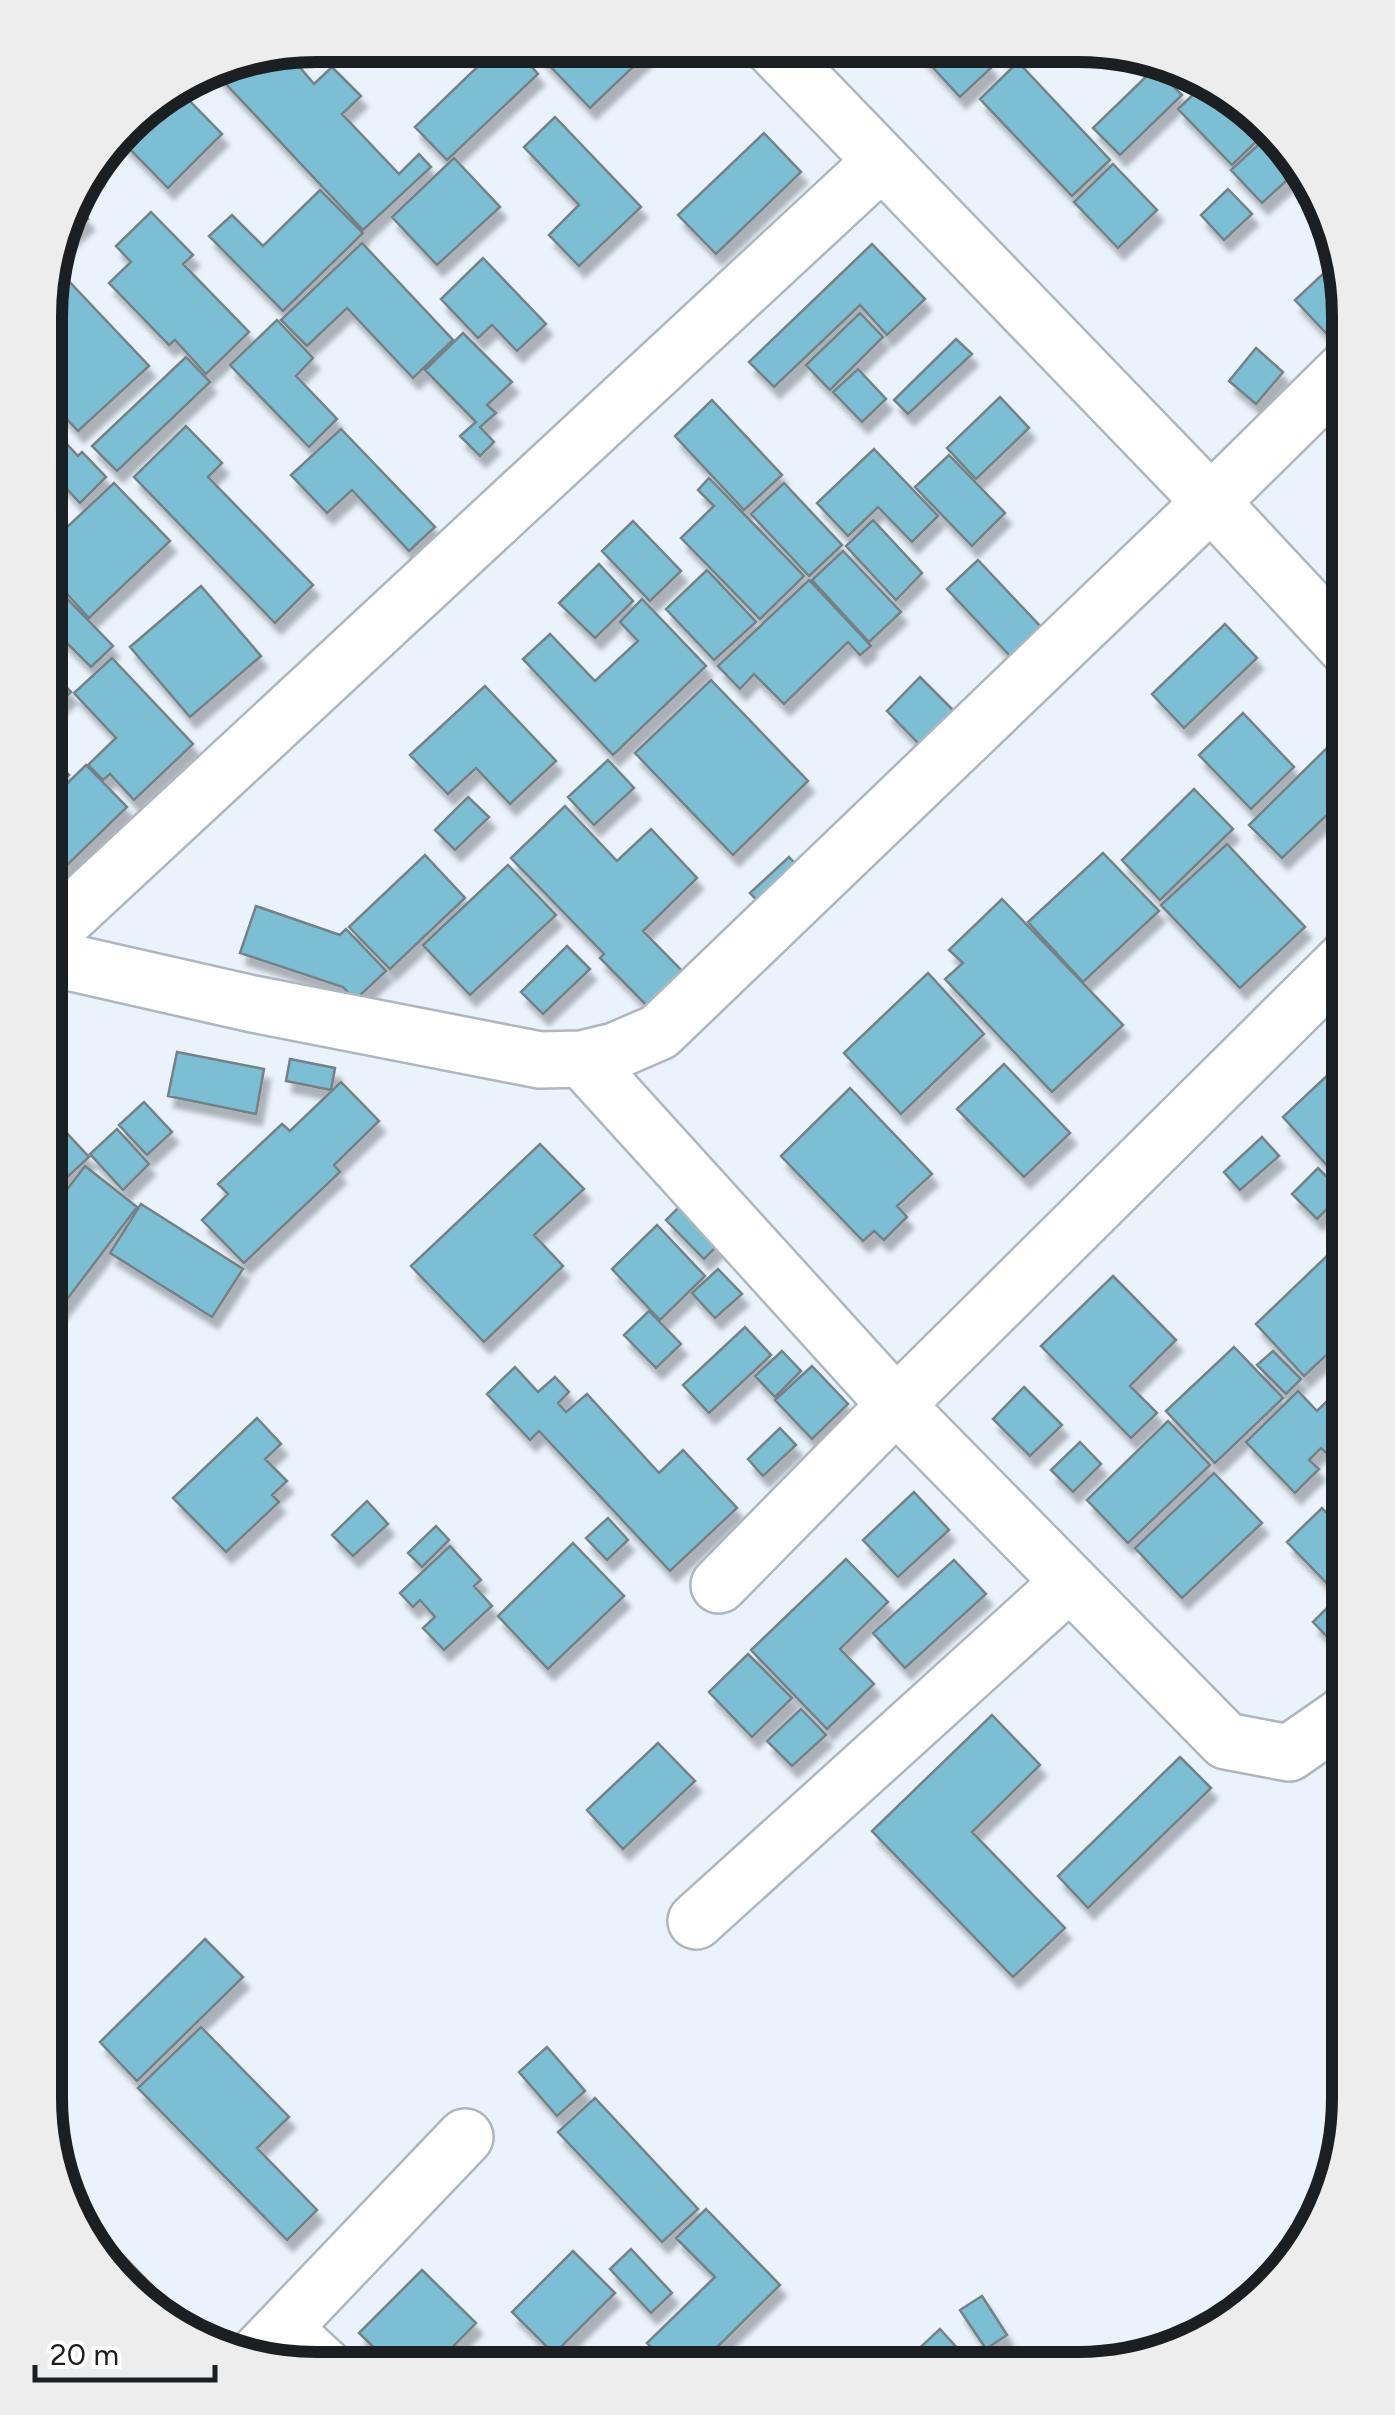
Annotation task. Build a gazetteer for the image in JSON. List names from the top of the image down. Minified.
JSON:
{"scale_bar":"20 m"}
